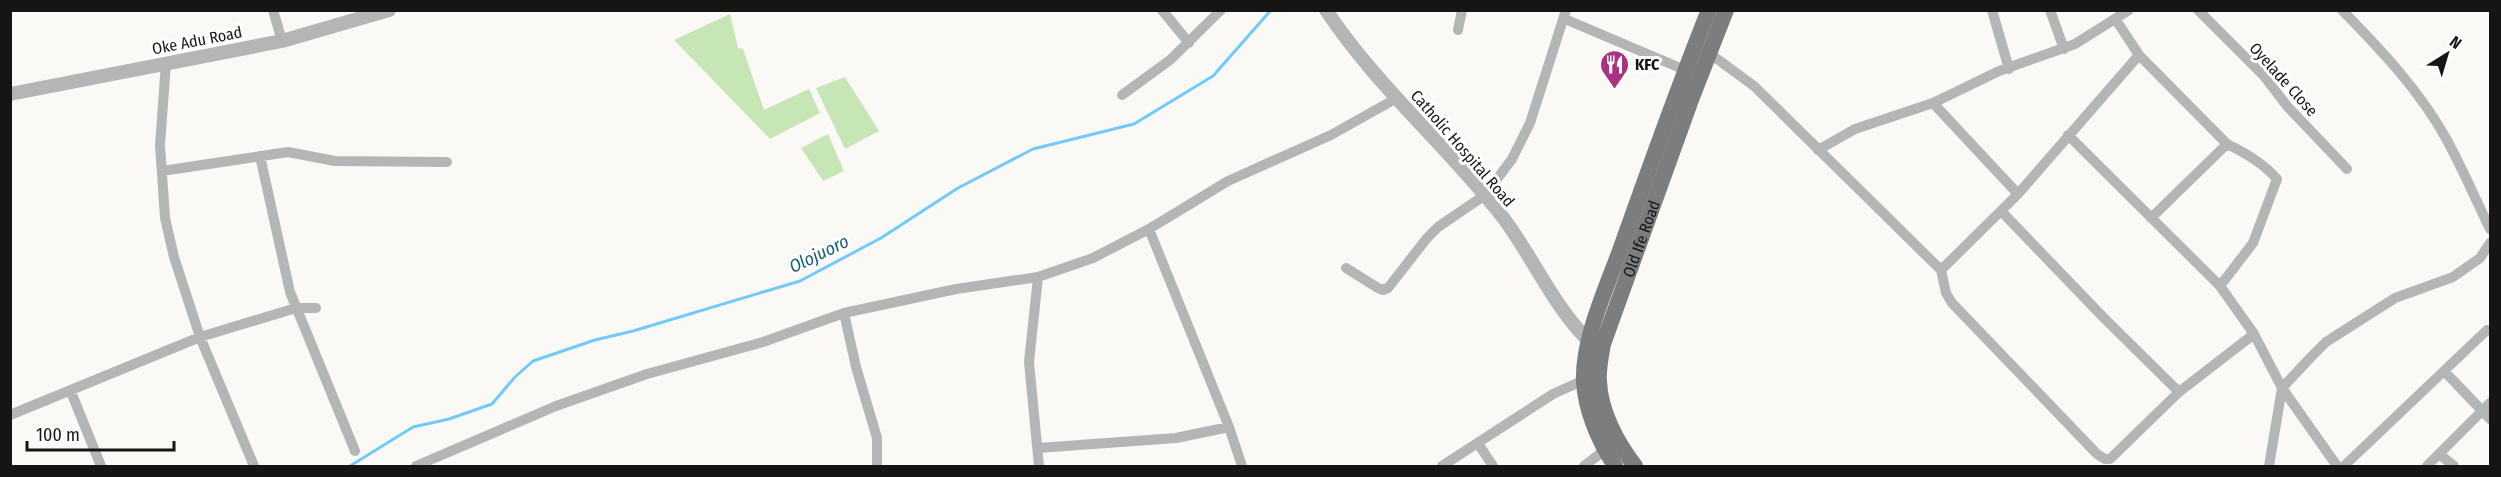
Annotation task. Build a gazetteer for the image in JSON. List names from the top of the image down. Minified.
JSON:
{"streets":{"main road":["Old Ife Road"],"street":["Oke Adu Road","Oyelade Close","Catholic Hospital Road"]},"crossings":[["Catholic Hospital Road","Old Ife Road"]],"water":["Olojuoro"],"places":{"restaurant":["KFC"]},"scale_bar":"100 m","north":"top right"}
